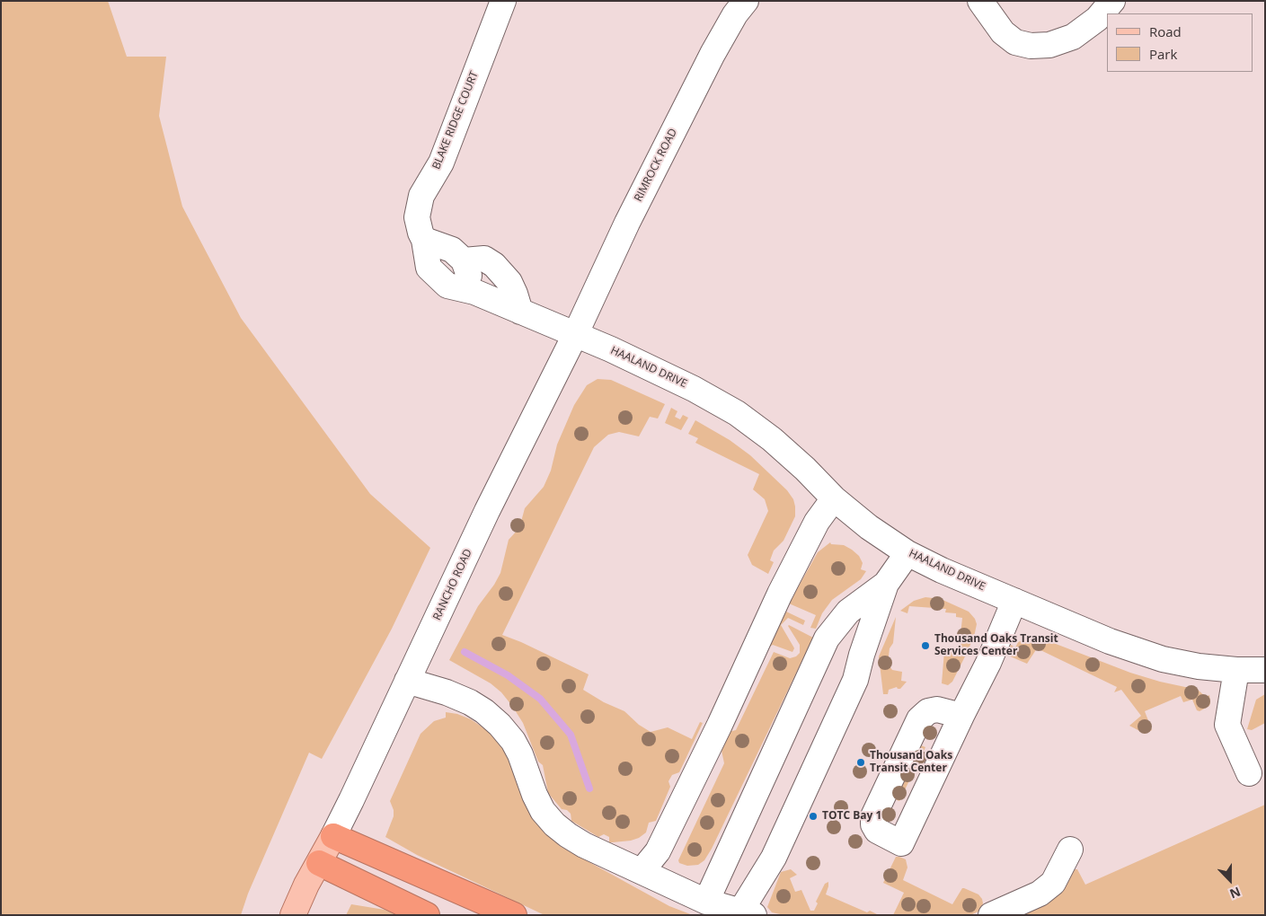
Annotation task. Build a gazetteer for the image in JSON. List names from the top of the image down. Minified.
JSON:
{"streets":{"street":["BLAKE RIDGE COURT","RIMROCK ROAD","HAALAND DRIVE","RANCHO ROAD"]},"crossings":[["BLAKE RIDGE COURT","RIMROCK ROAD"],["BLAKE RIDGE COURT","HAALAND DRIVE"],["BLAKE RIDGE COURT","RANCHO ROAD"],["RIMROCK ROAD","HAALAND DRIVE"],["RIMROCK ROAD","RANCHO ROAD"],["HAALAND DRIVE","RANCHO ROAD"]],"places":["Thousand Oaks Transit Services Center","Thousand Oaks Transit Center","TOTC Bay 1"],"legend":["Road","Park"],"north":"bottom"}
